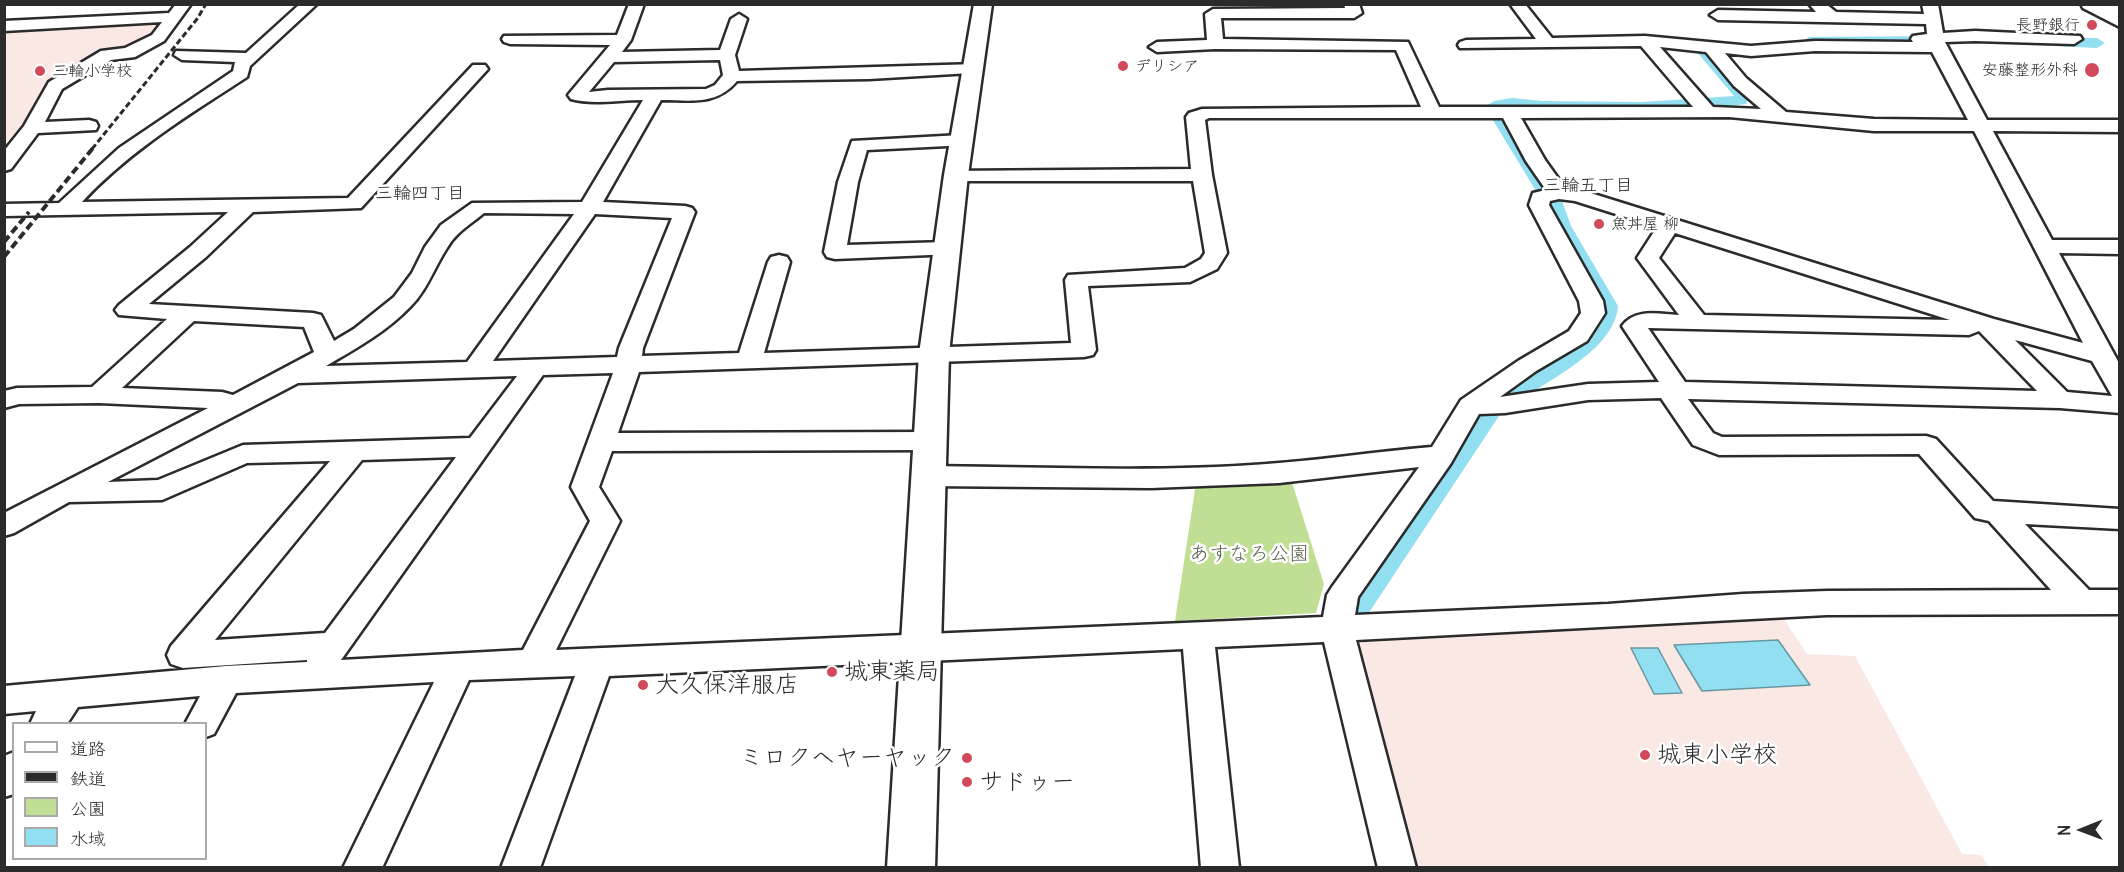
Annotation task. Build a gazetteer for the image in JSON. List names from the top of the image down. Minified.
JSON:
{"districts":["三輪五丁目","三輪四丁目"],"parks":["あすなろ公園"],"places":["長野銀行","デリシア","安藤整形外科","三輪小学校","魚丼屋 柳","城東薬局","大久保洋服店","城東小学校","ミロクヘヤーヤック","サドゥー"],"legend":["道路","鉄道","公園","水域"],"north":"left"}
